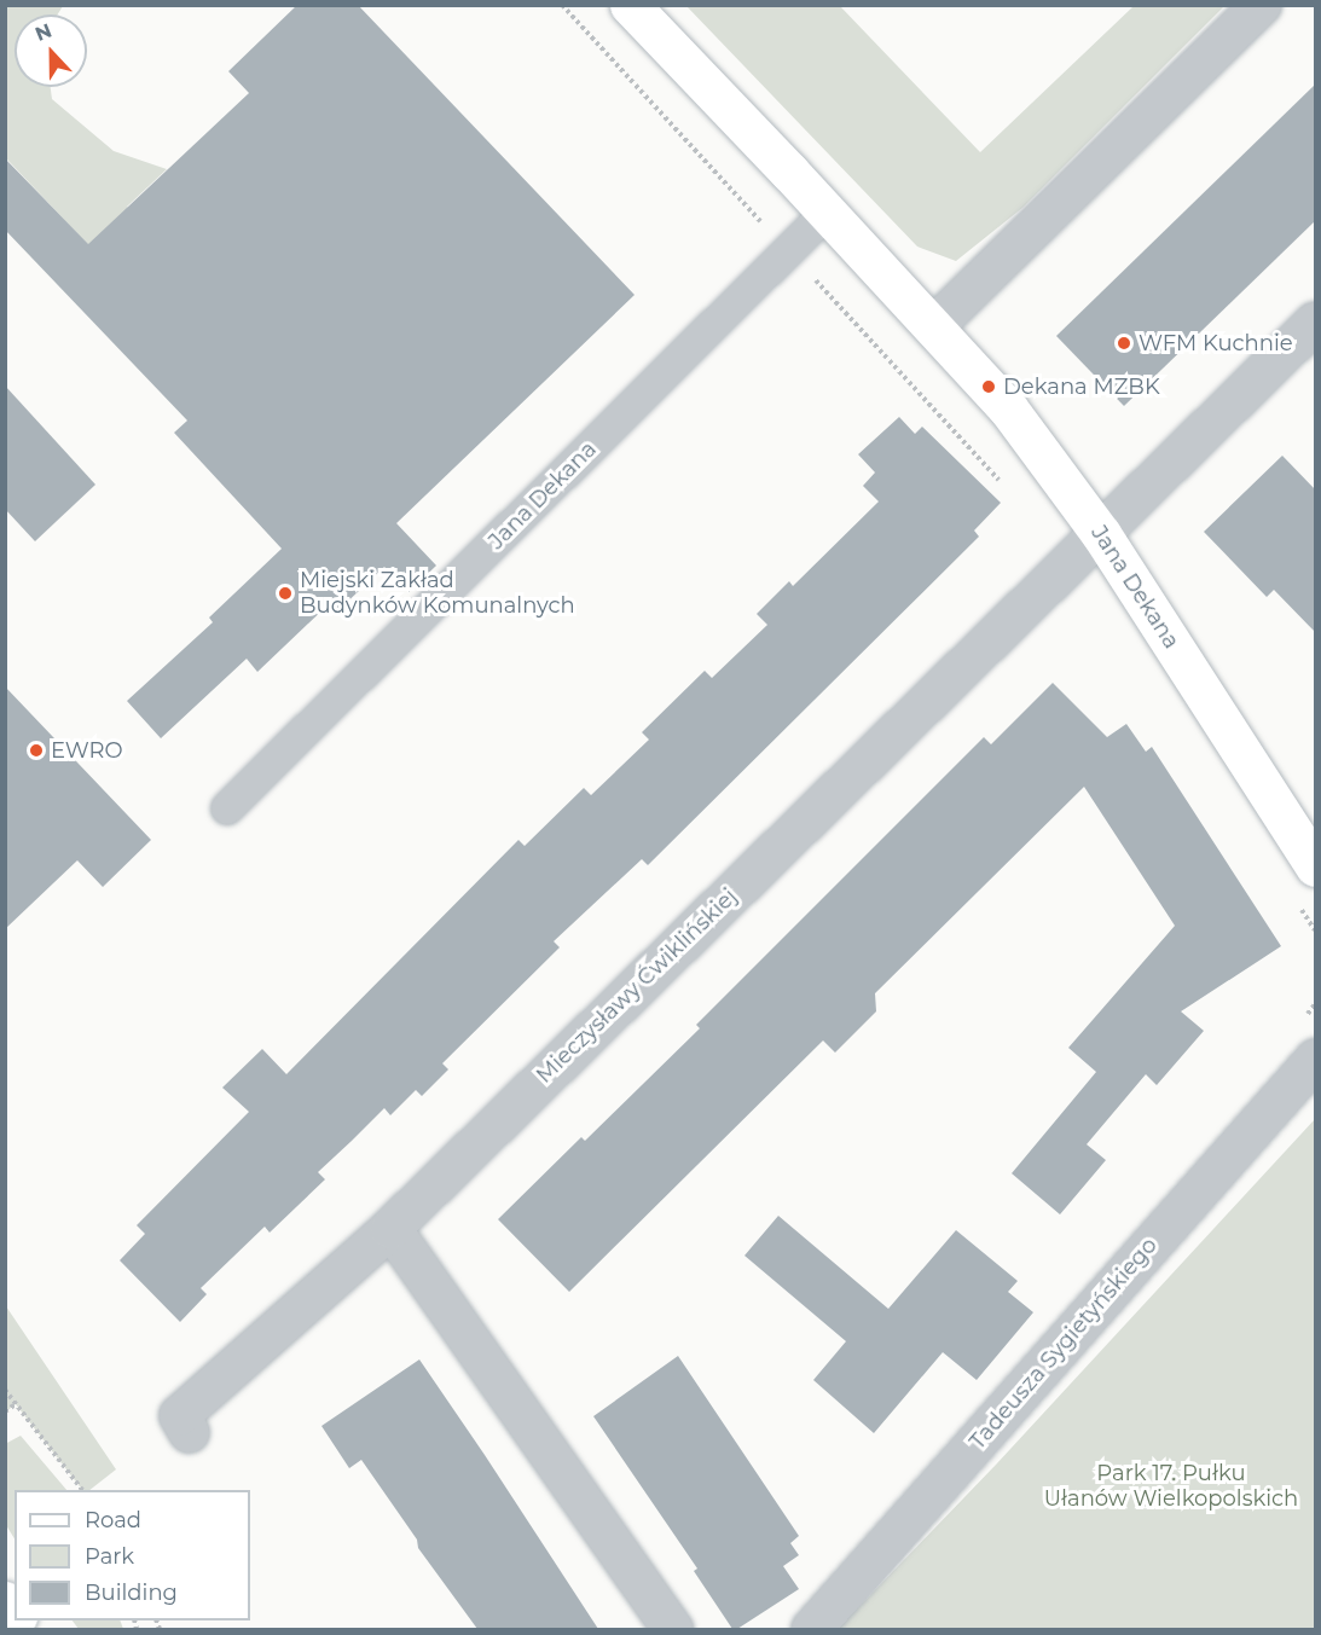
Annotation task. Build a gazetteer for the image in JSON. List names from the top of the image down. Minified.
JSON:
{"streets":{"street":["Jana Dekana","Mieczysławy Ćwiklińskiej","Tadeusza Sygietyńskiego"]},"crossings":[["Jana Dekana","Mieczysławy Ćwiklińskiej"]],"parks":["Park 17. Pułku Ułanów Wielkopolskich"],"places":["WFM Kuchnie","Dekana MZBK","Miejski Zakład Budynków Komunalnych","EWRO"],"legend":["Road","Park","Building"],"north":"top"}
